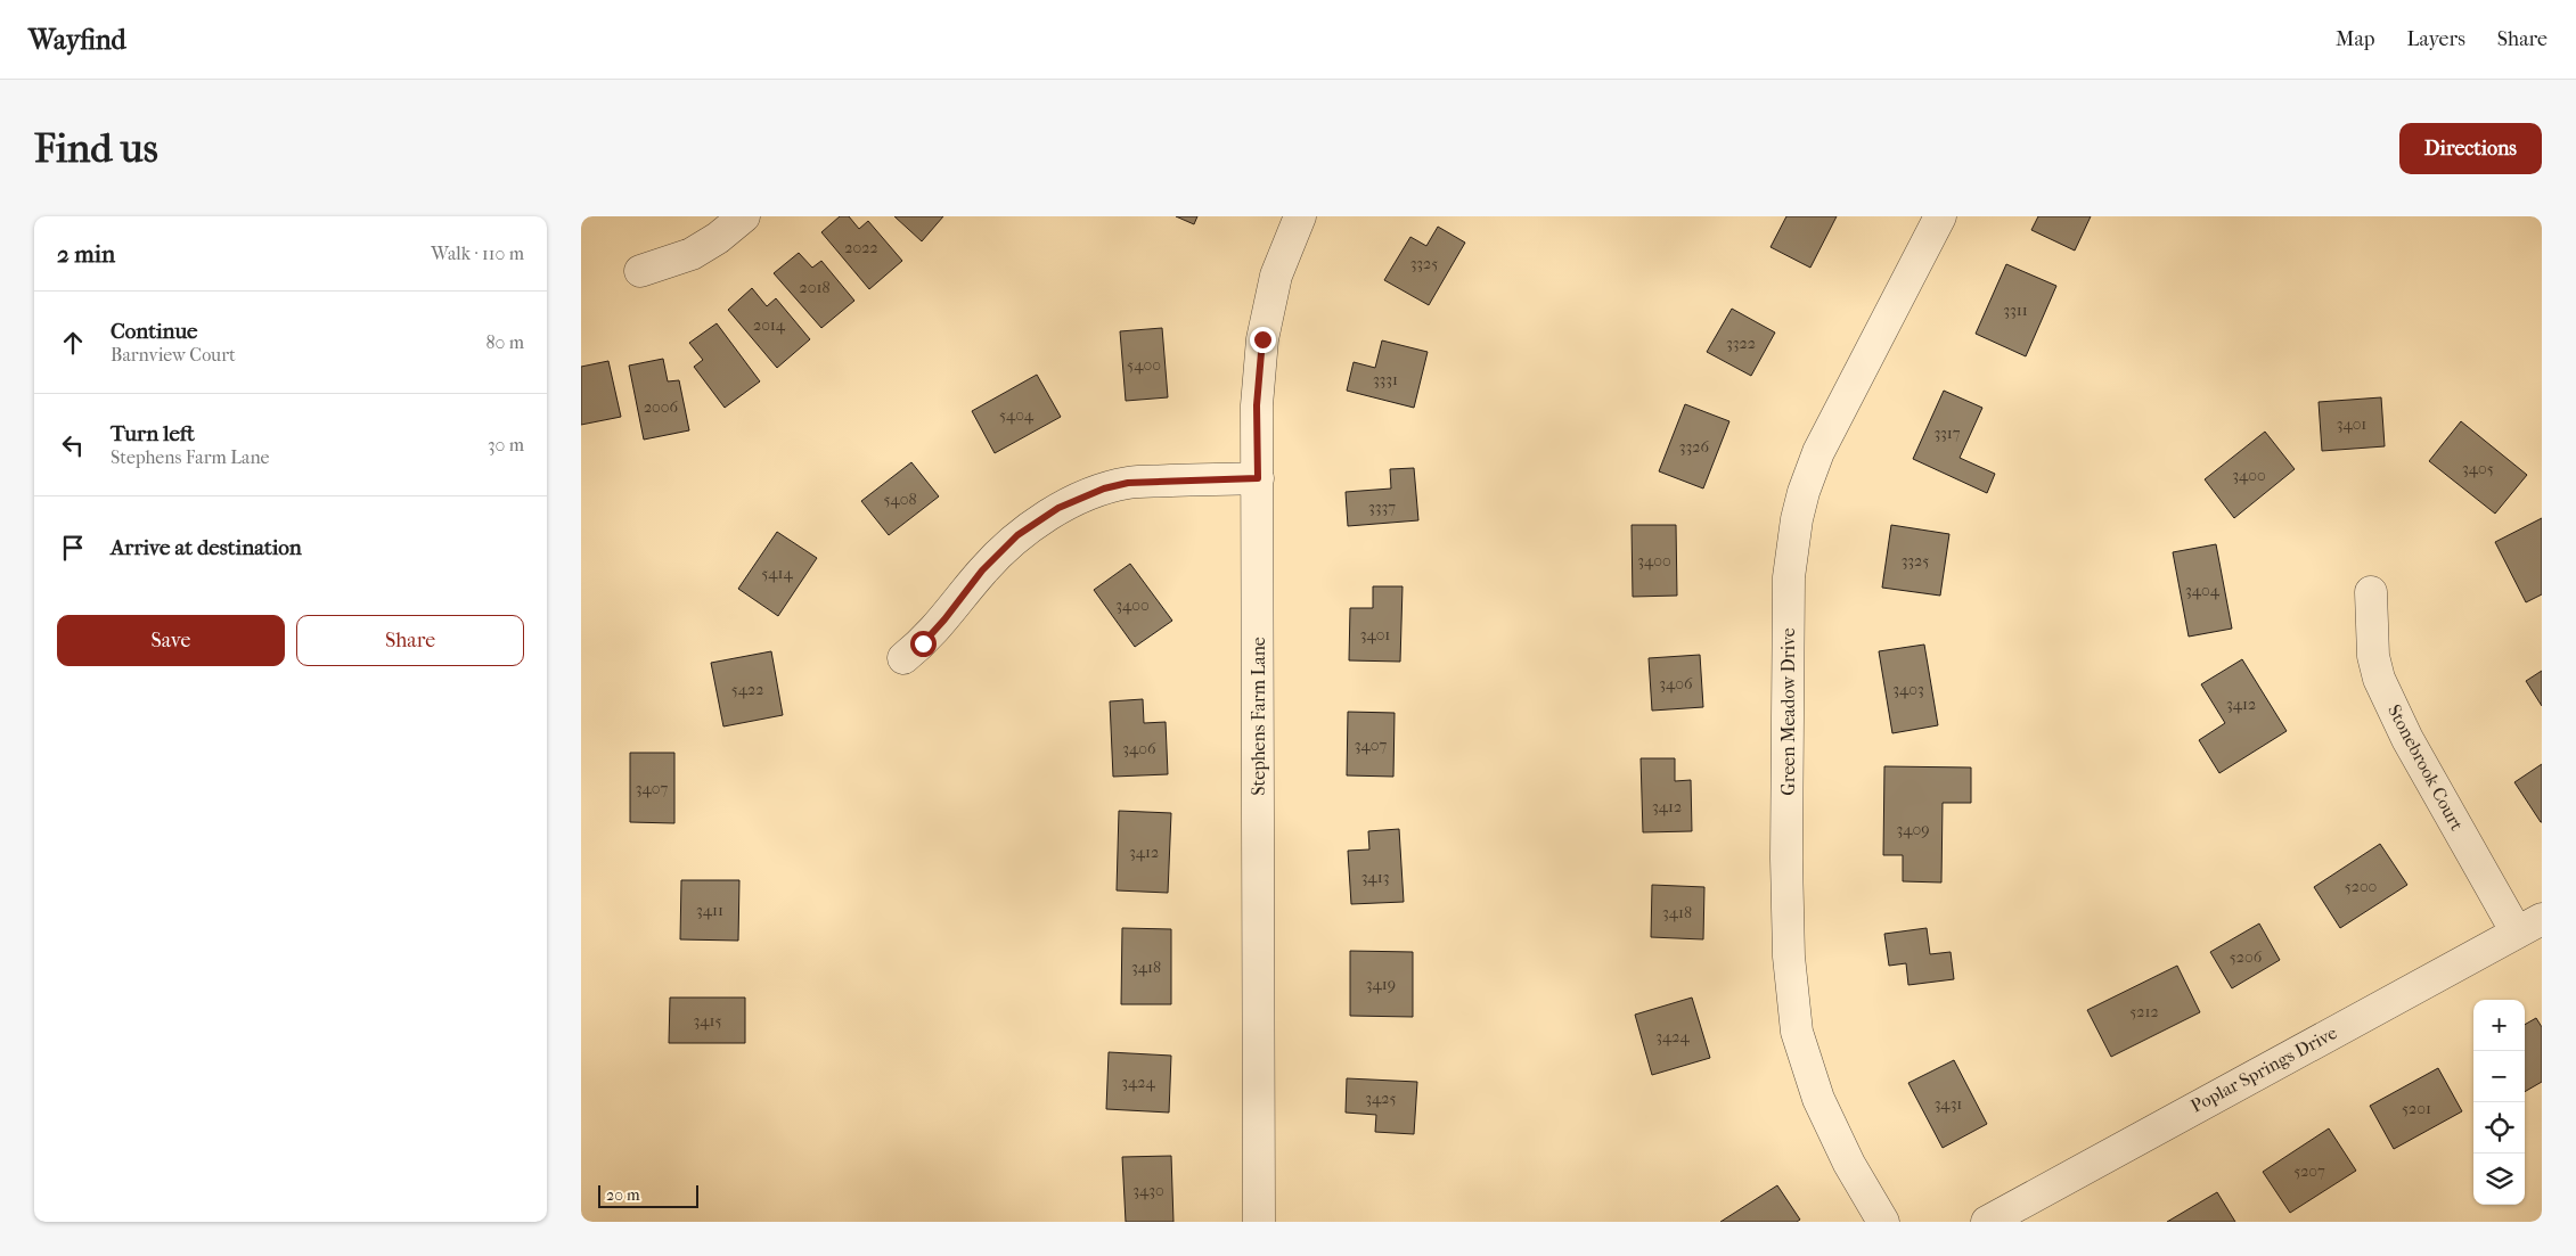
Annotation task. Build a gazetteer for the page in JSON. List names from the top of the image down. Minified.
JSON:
{"streets":{"street":["Green Meadow Drive","Stephens Farm Lane","Stonebrook Court","Poplar Springs Drive"]},"crossings":[["Stonebrook Court","Poplar Springs Drive"]],"house_numbers":["2022","3325","2018","3311","2014","3322","5400","3331","2006","5404","3401","3317","3326","3405","3400","5408","3337","3400","3325","5414","3404","3400","3401","3406","5422","3403","3412","3407","3406","3407","3412","3409","3412","3413","5200","3411","3418","5206","3418","3419","5212","3415","3424","3424","3425","3431","5201","5207","3430"],"scale_bar":"20 m","page":{"header":"Wayfind","nav":["Map","Layers","Share"],"buttons":["Directions",["Save","Share"]],"title":"Find us","heading":["2 min","Walk · 110 m"],"list":[["Continue","Barnview Court","80 m"],["Turn left","Stephens Farm Lane","30 m"],"Arrive at destination"],"map_buttons":["+","−"],"scale":"20 m"}}
